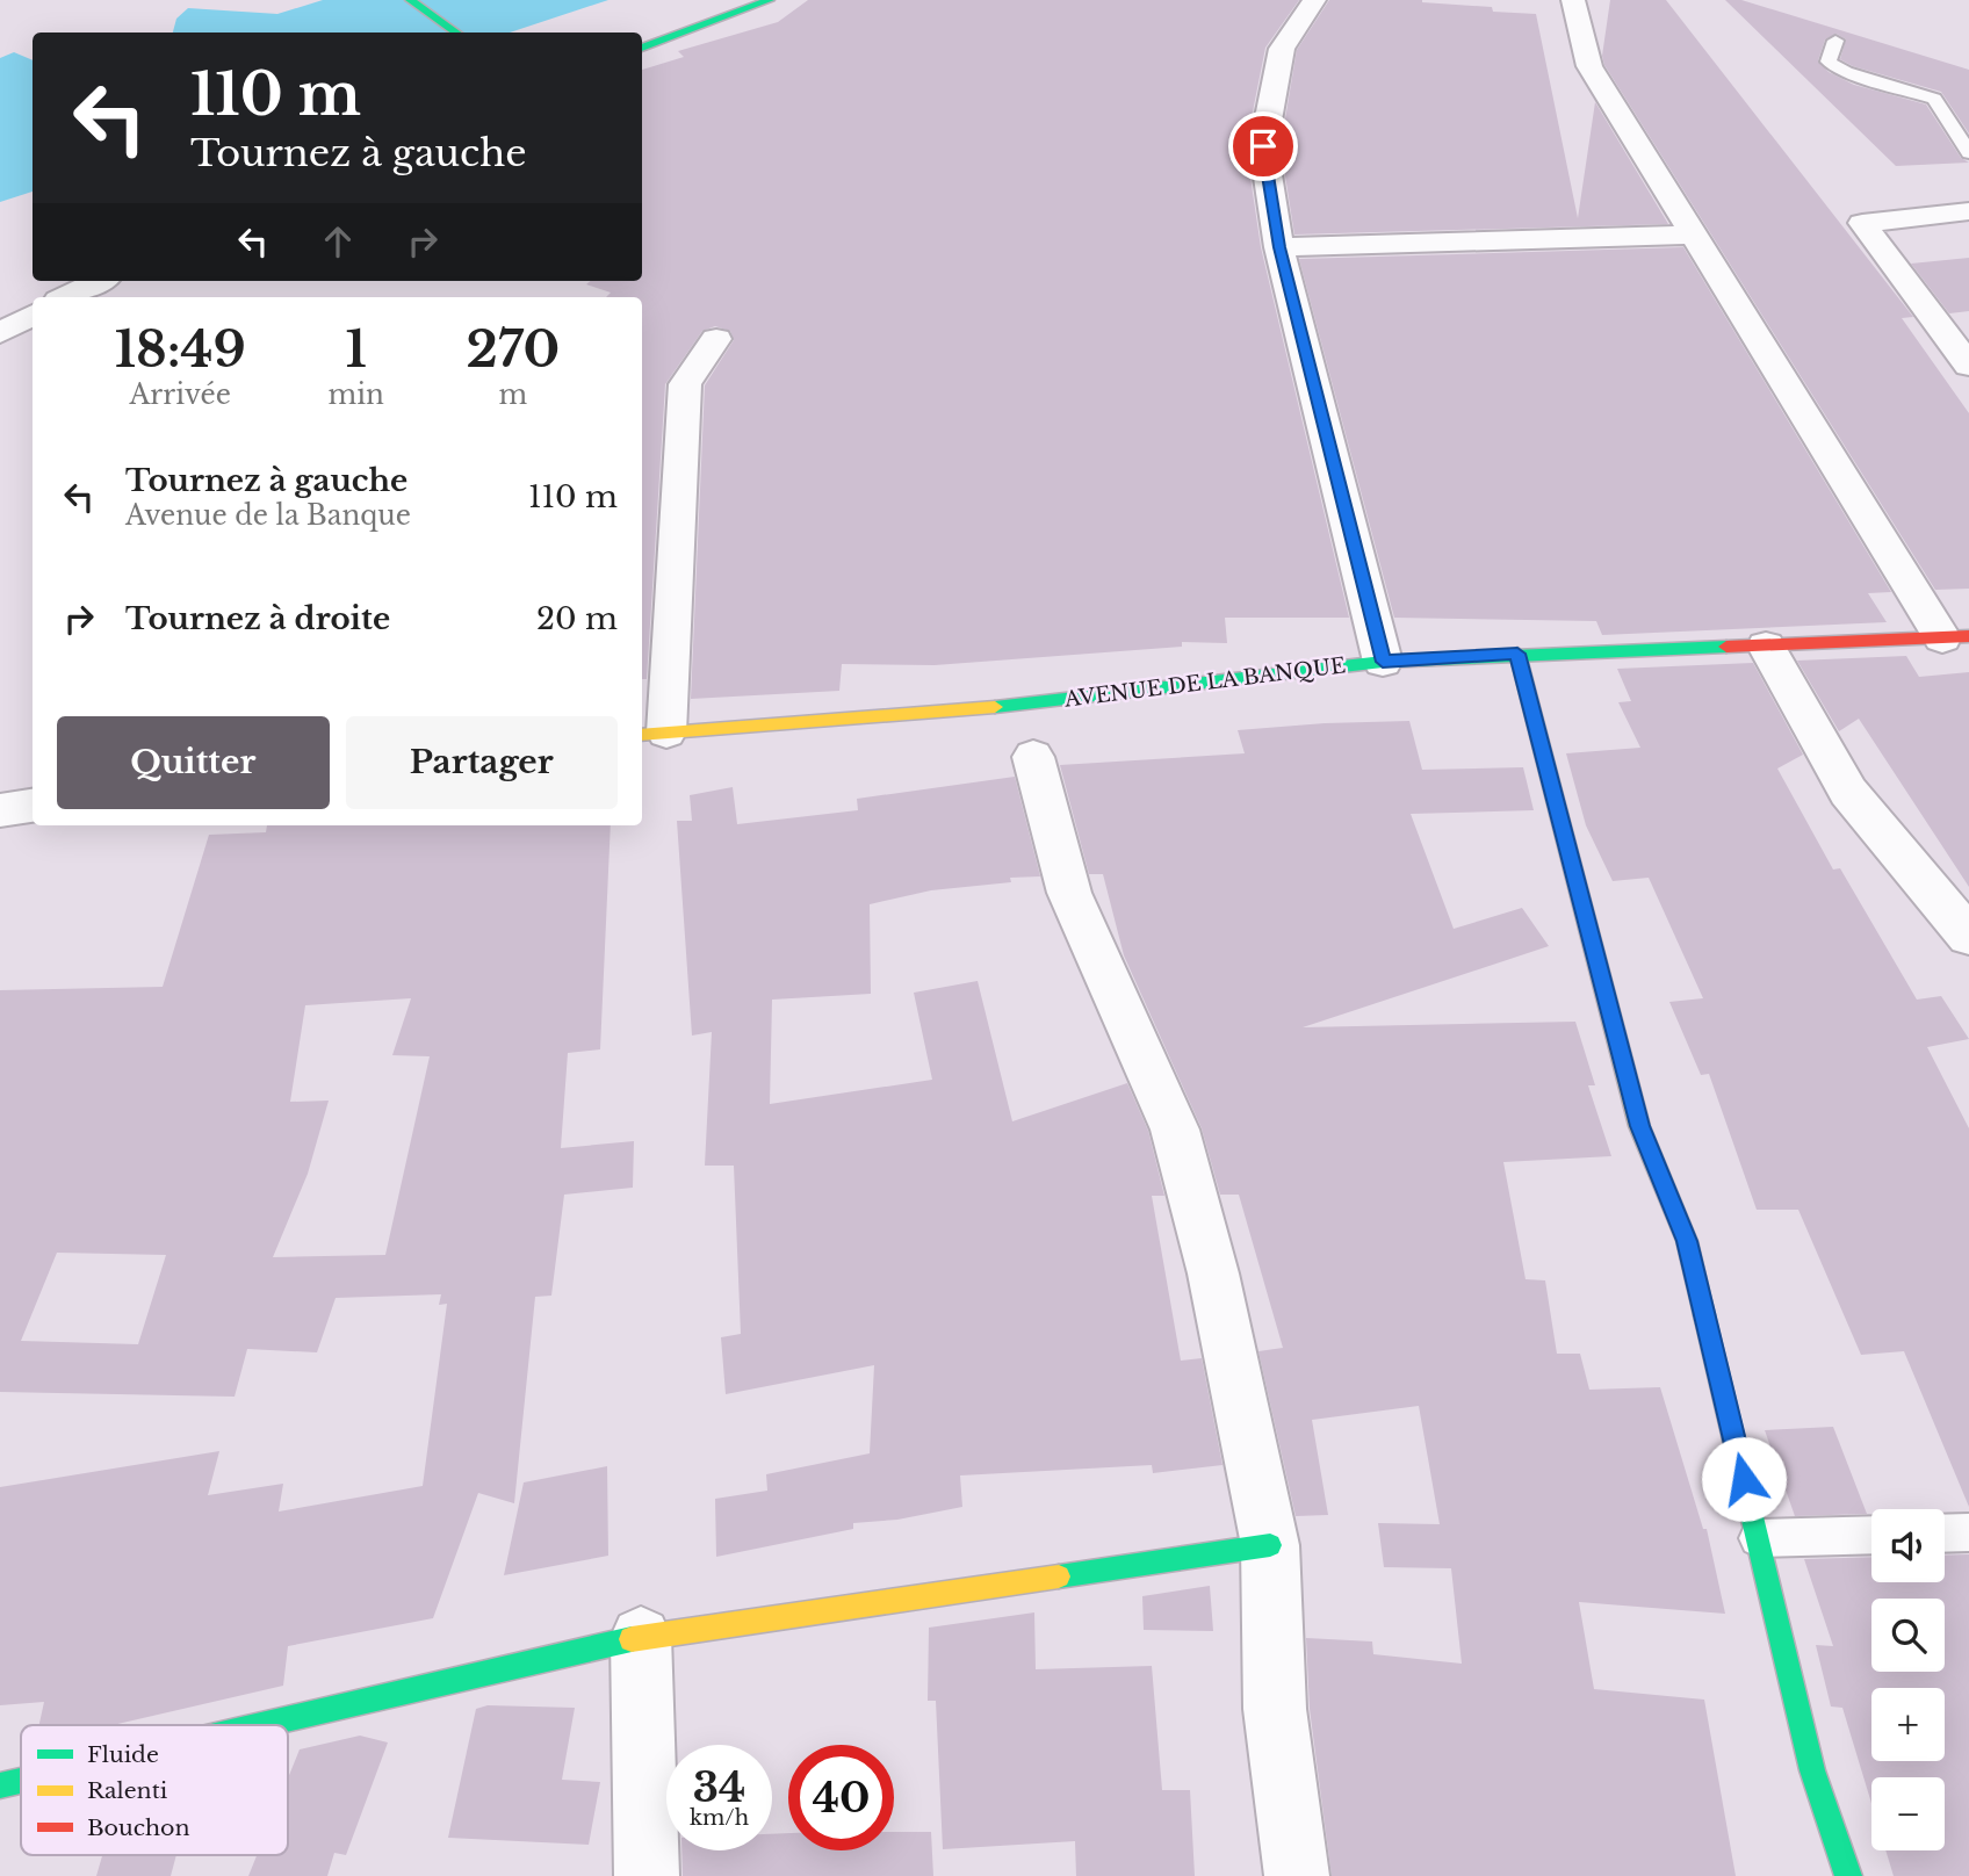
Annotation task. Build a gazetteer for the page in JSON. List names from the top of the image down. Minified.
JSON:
{"streets":{"street":["AVENUE DE LA BANQUE"]},"legend":["Fluide","Ralenti","Bouchon"],"page":{"turn":["110 m","Tournez à gauche"],"eta":["18:49","Arrivée","1","min","270","m"],"list":[{"name":"Tournez à gauche","note":"Avenue de la Banque","value":"110 m"},{"name":"Tournez à droite","value":"20 m"}],"buttons":["Quitter","Partager"],"map_buttons":["+","−"],"speed":"34 km/h","limit":"40"}}
